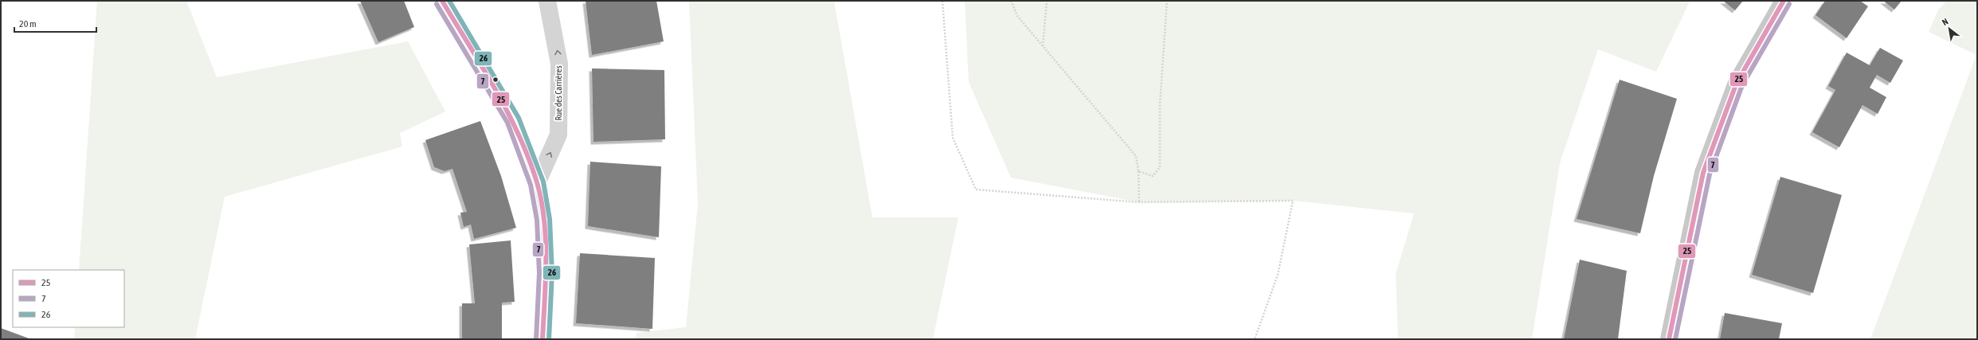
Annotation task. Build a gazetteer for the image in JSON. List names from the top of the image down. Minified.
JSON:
{"streets":{"street":["Rue des Carrières"]},"one_way":["Rue des Carrières"],"lines":["transit line 25","transit line 26","transit line 7"],"legend":["25","7","26"],"scale_bar":"20 m","north":"top left"}
